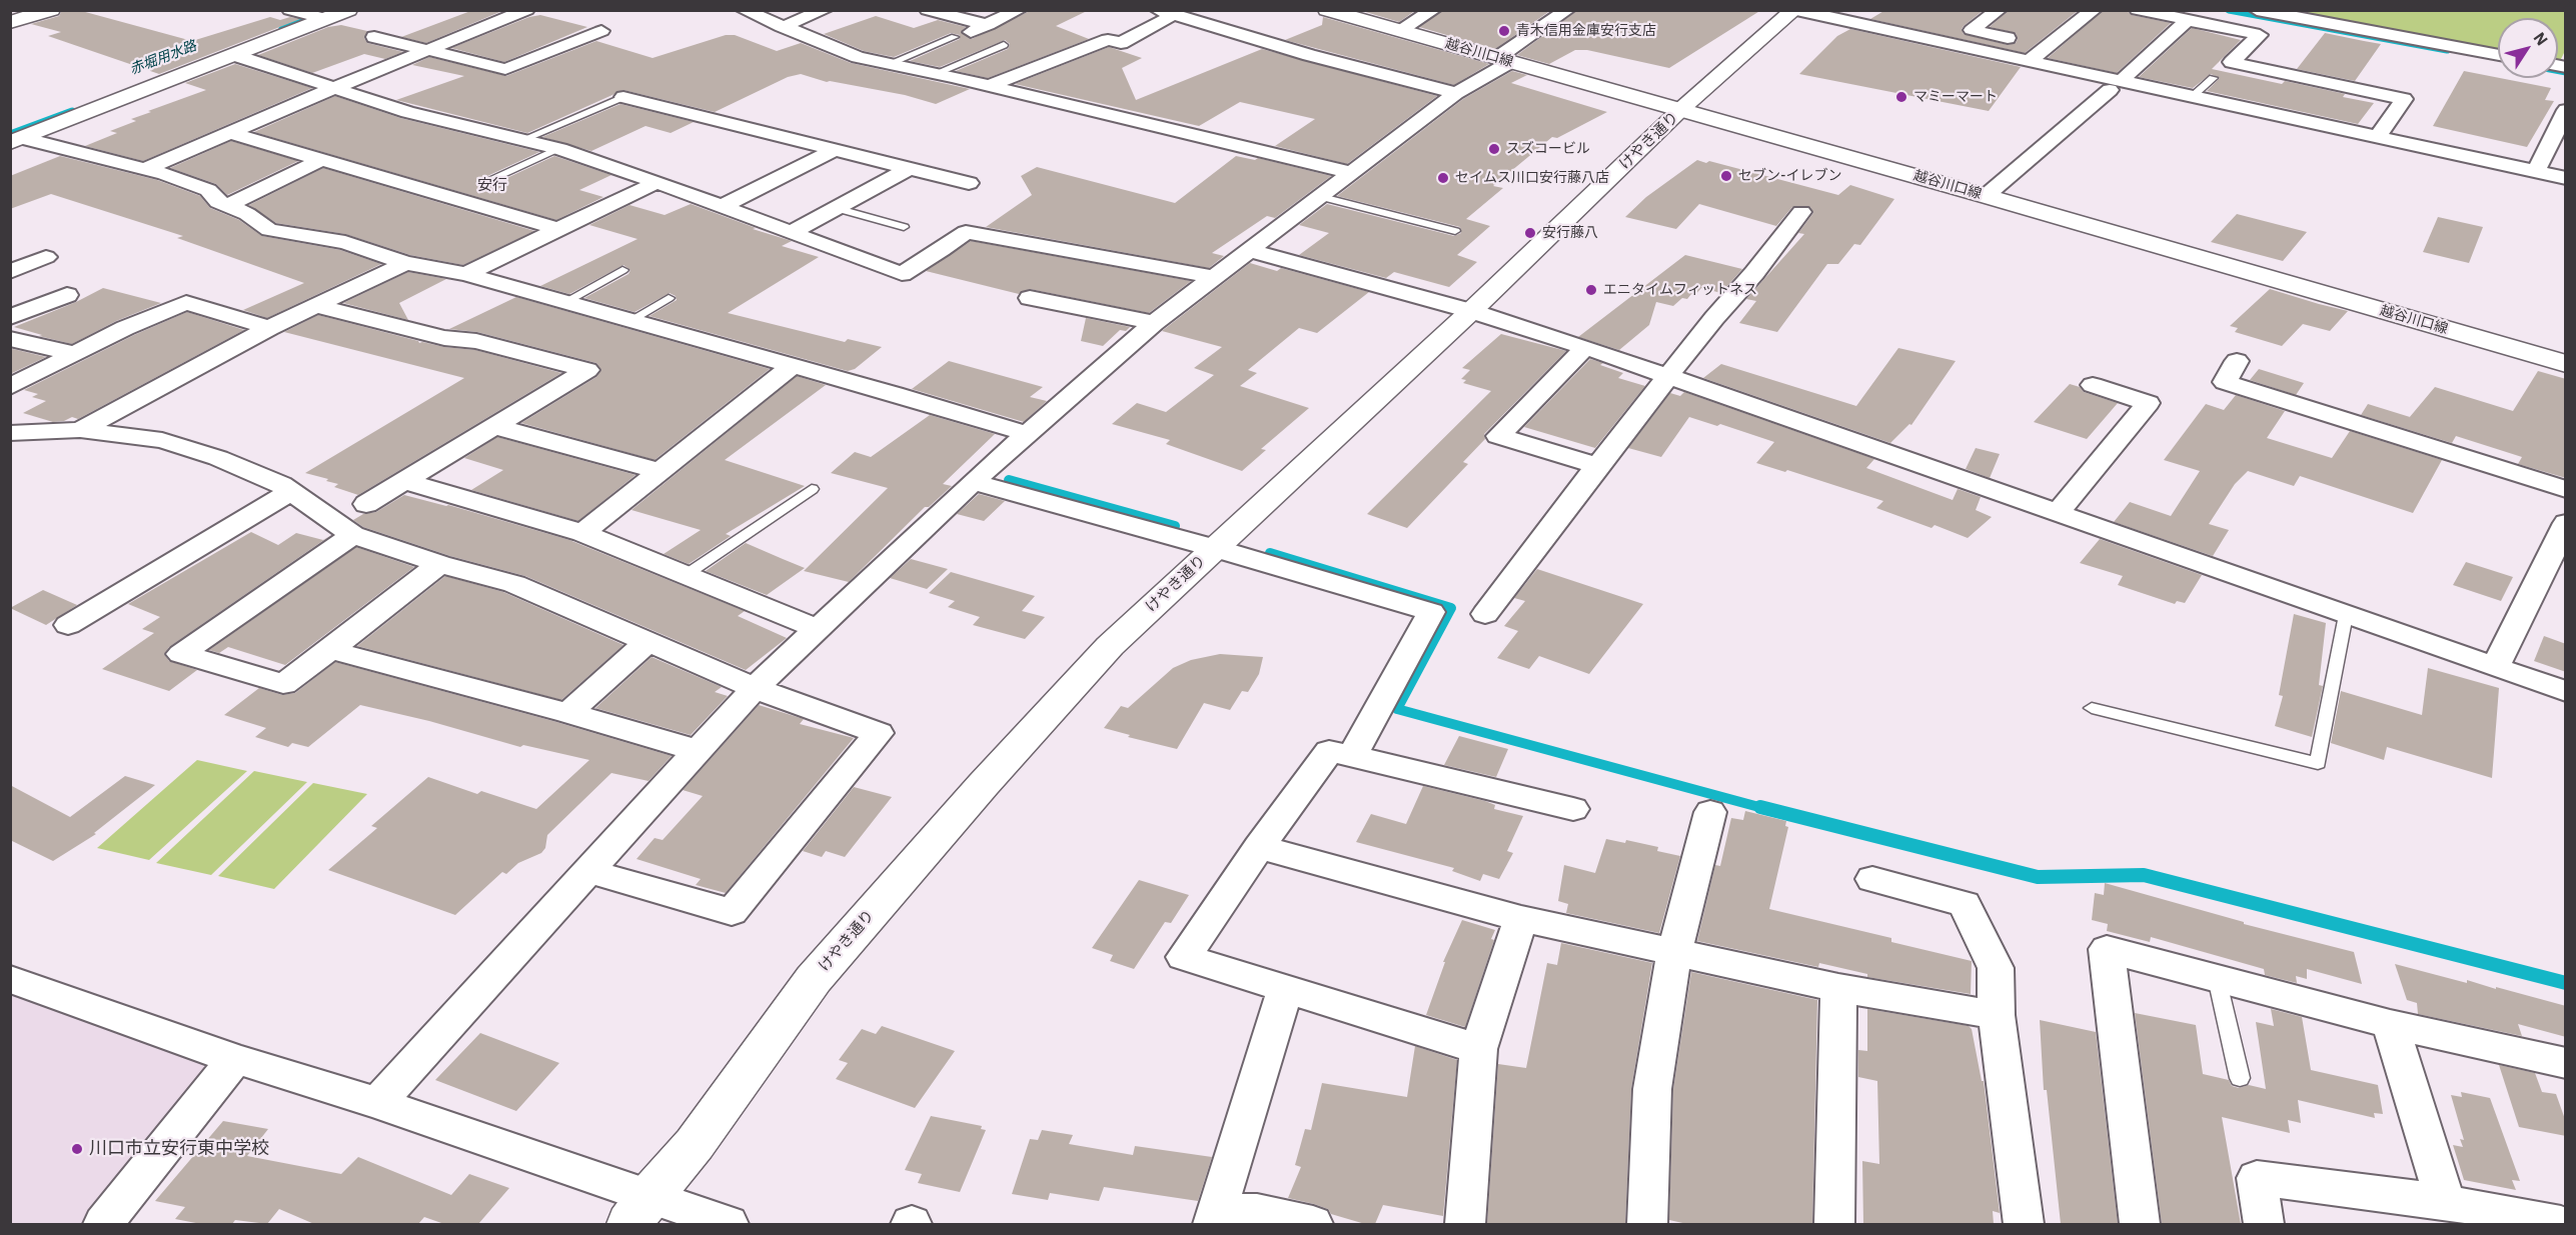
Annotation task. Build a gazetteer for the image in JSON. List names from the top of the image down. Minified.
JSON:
{"streets":{"street":["越谷川口線","けやき通り"]},"crossings":[["越谷川口線","けやき通り"]],"districts":["安行"],"water":["赤堀用水路"],"places":["青木信用金庫安行支店","マミーマート","スズコービル","セブン-イレブン","セイムス川口安行藤八店","安行藤八","エニタイムフィットネス","川口市立安行東中学校"],"north":"top right"}
